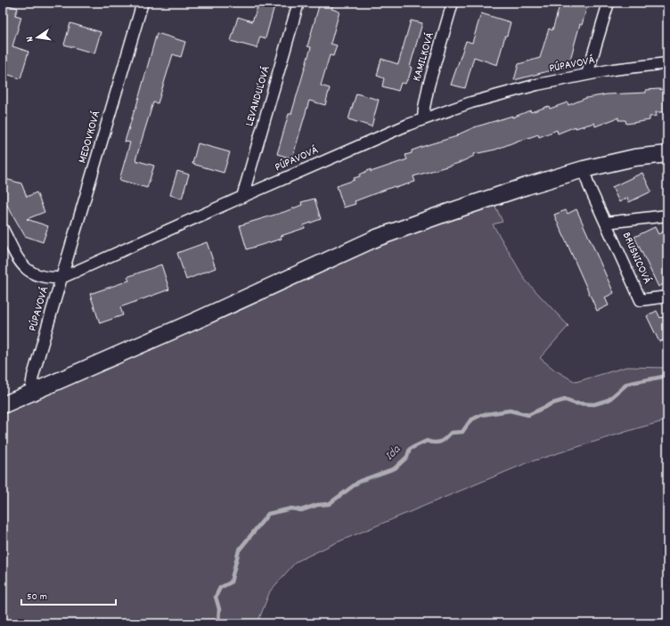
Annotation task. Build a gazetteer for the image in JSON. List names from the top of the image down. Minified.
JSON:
{"streets":{"street":["KAMILKOVÁ","PÚPAVOVÁ","LEVANDUĽOVÁ","MEDOVKOVÁ","BRUSNICOVÁ"]},"crossings":[["KAMILKOVÁ","PÚPAVOVÁ"],["PÚPAVOVÁ","LEVANDUĽOVÁ"],["PÚPAVOVÁ","MEDOVKOVÁ"]],"water":["Ida"],"scale_bar":"50 m","north":"left"}
